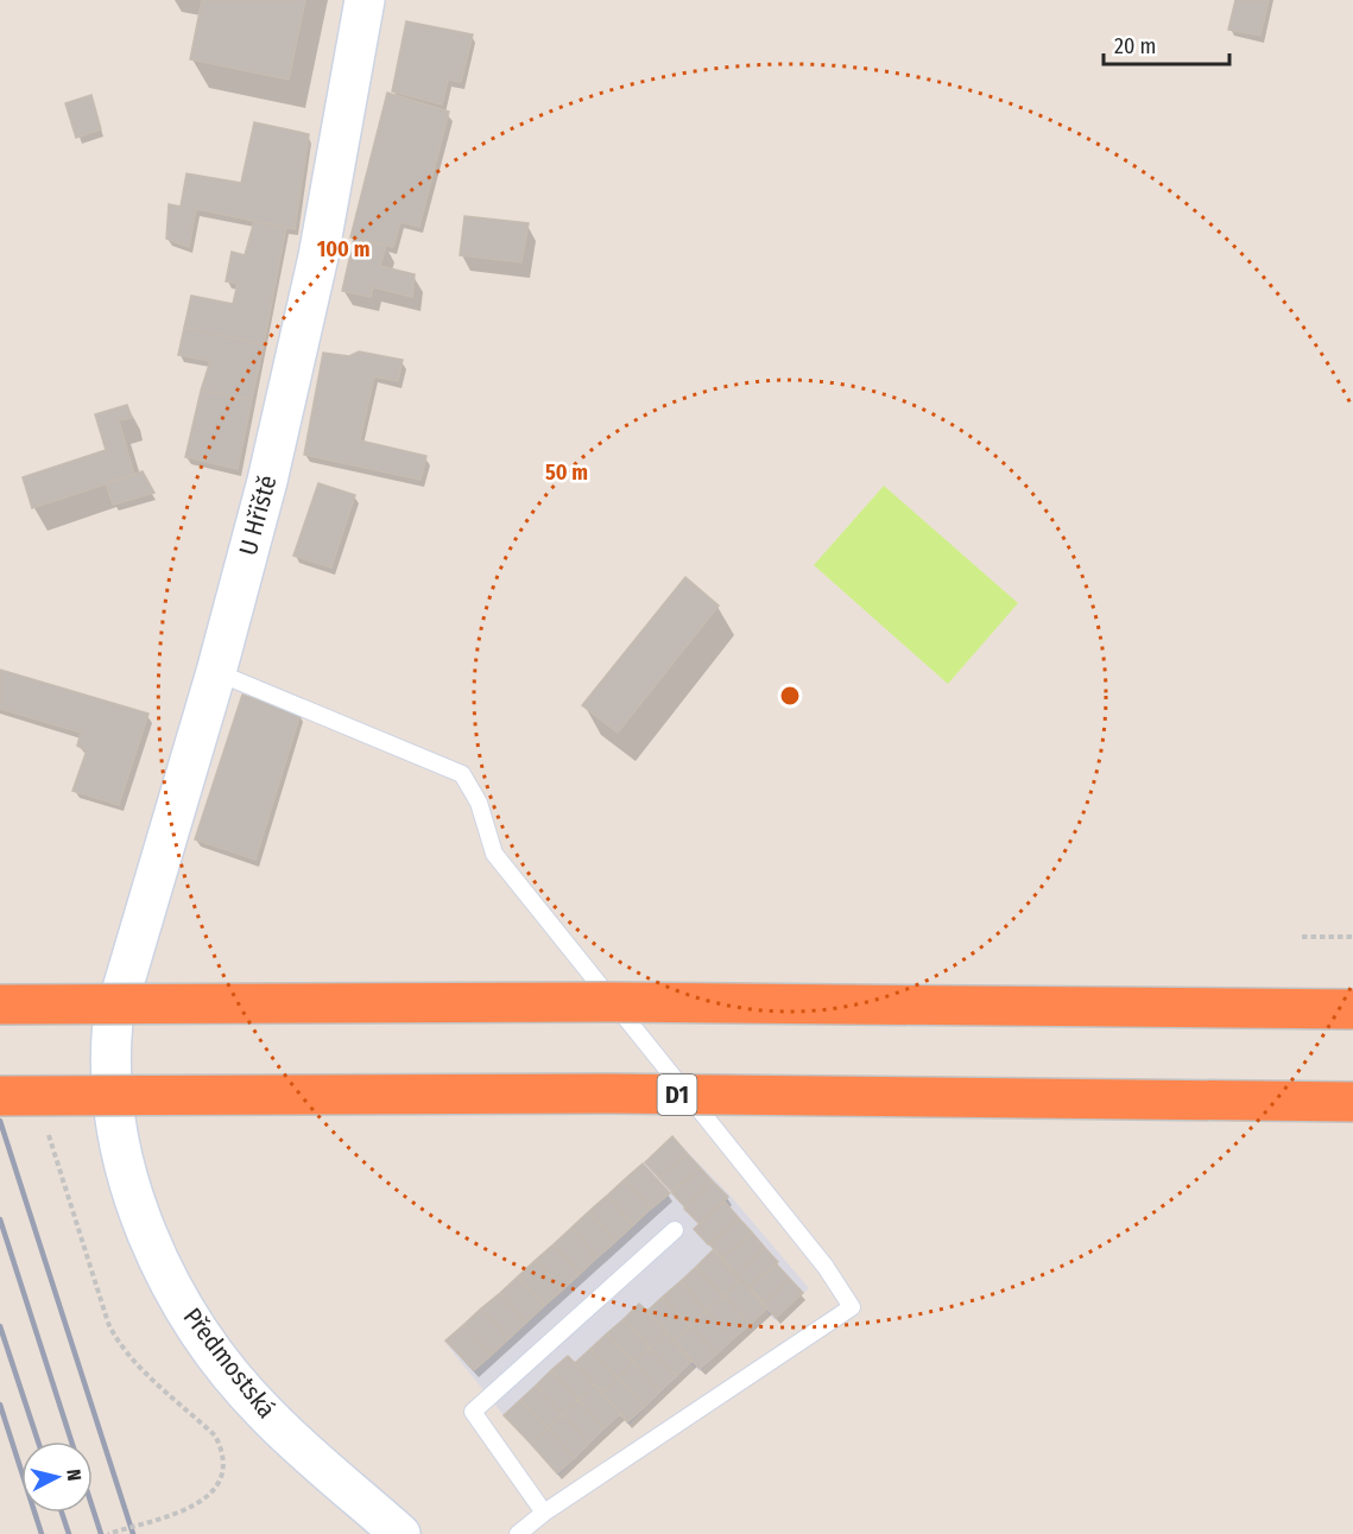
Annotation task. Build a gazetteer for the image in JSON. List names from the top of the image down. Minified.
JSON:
{"streets":{"highway":["D1"],"street":["U Hřiště","Předmostská"]},"crossings":[["U Hřiště","Předmostská"]],"scale_bar":"20 m","north":"right","rings":["100 m","50 m"]}
